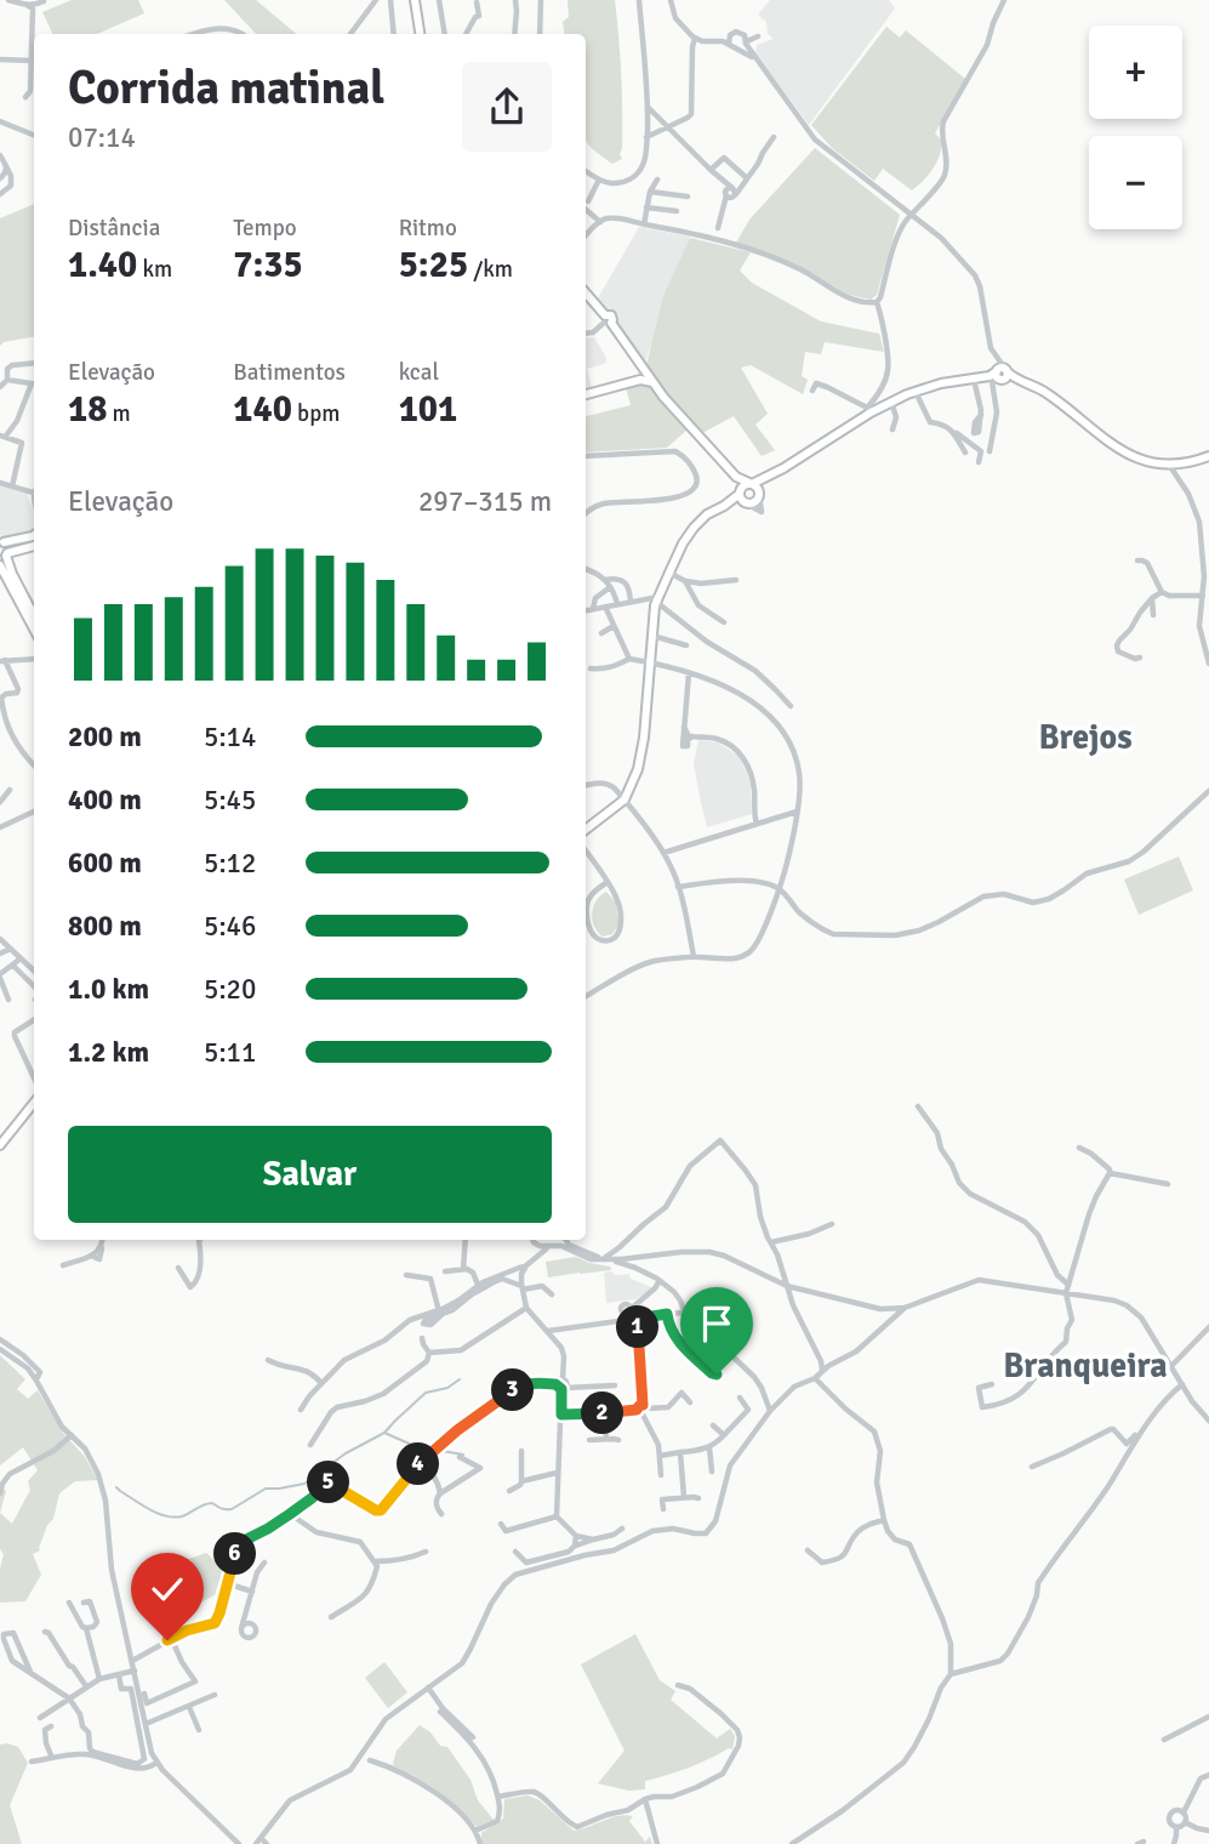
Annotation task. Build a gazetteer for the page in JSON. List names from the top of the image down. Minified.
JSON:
{"districts":["Brejos","Branqueira"],"page":{"map_buttons":["+","−"],"heading":["Corrida matinal","07:14"],"stats":[["Distância","1.40 km"],["Tempo","7:35"],["Ritmo","5:25 /km"],["Elevação","18 m"],["Batimentos","140 bpm"],["kcal","101"]],"chart":["Elevação","297–315 m"],"list":[{"name":"200 m","note":"5:14"},{"name":"400 m","note":"5:45"},{"name":"600 m","note":"5:12"},{"name":"800 m","note":"5:46"},{"name":"1.0 km","note":"5:20"},{"name":"1.2 km","note":"5:11"}],"buttons":"Salvar","pins":["1","3","2","4","5","6"]}}
